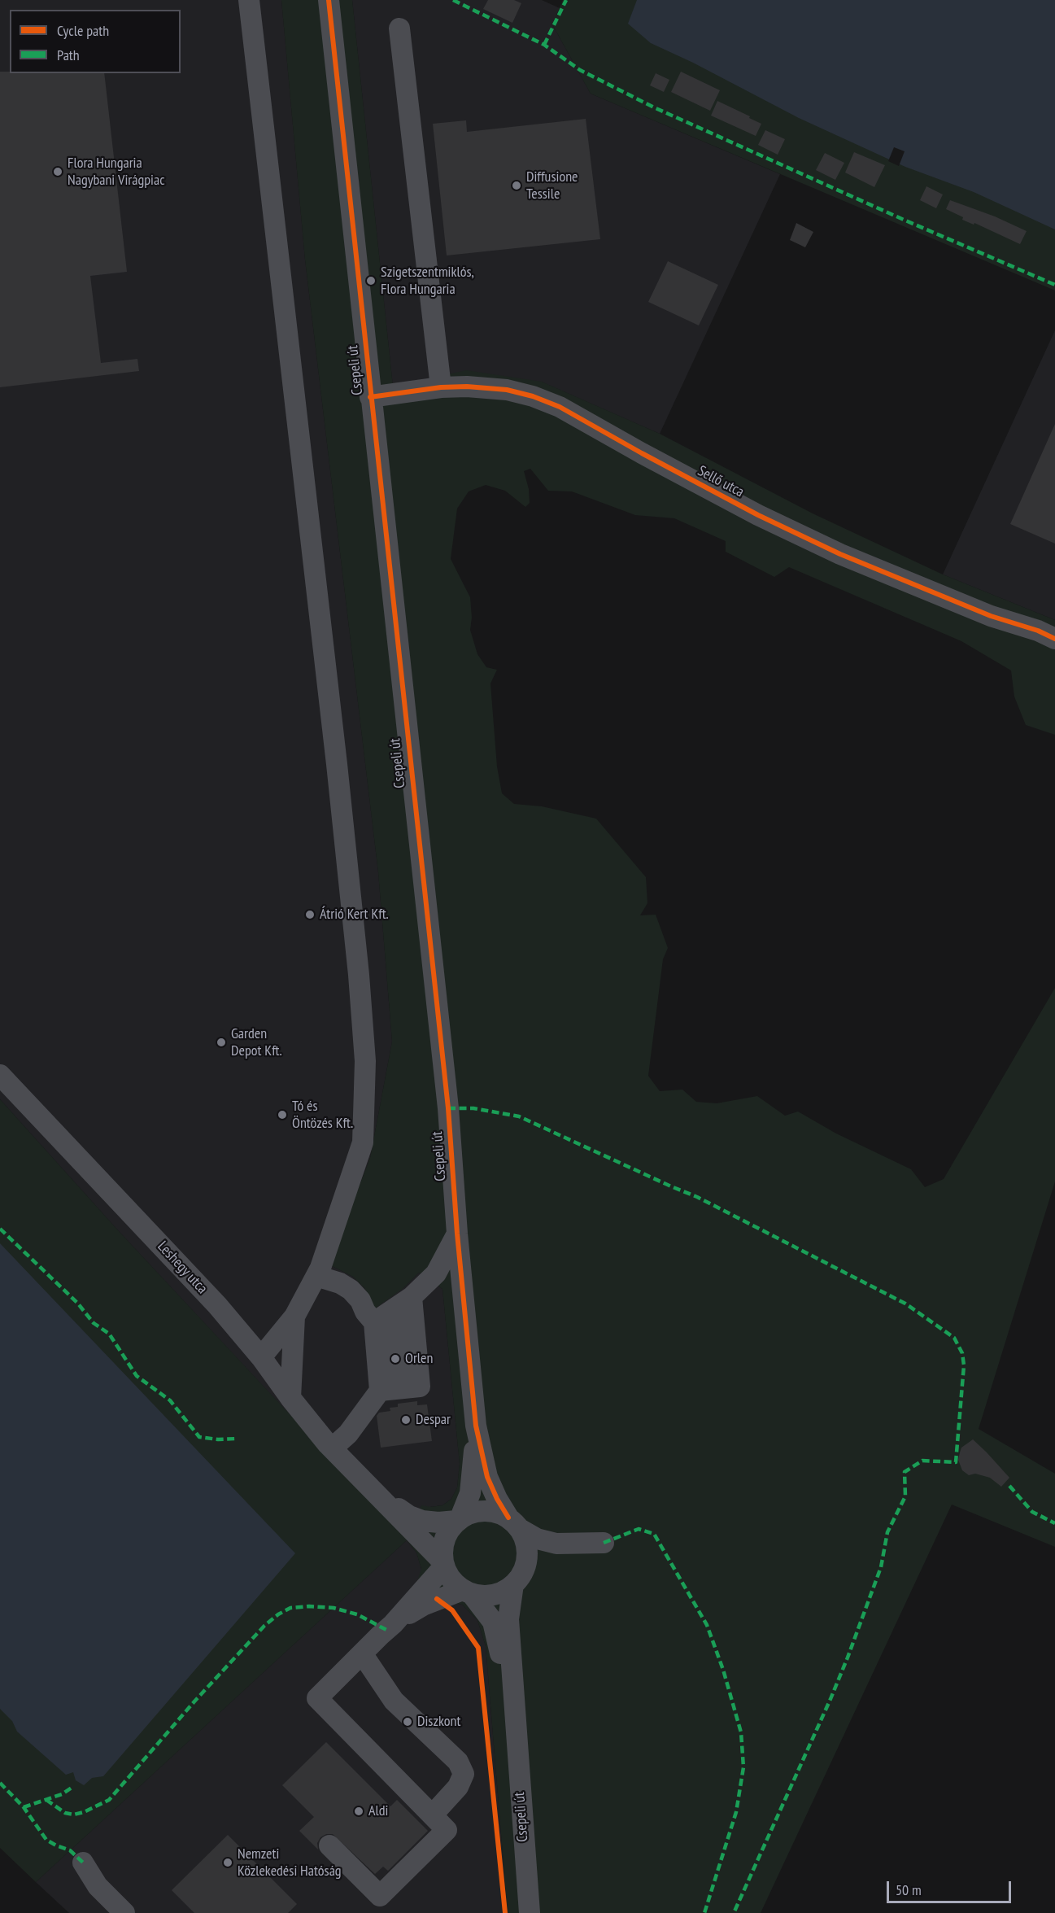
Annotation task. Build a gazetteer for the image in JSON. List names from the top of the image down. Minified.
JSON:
{"streets":{"street":["Csepeli út","Sellő utca","Leshegy utca"]},"crossings":[["Csepeli út","Sellő utca"],["Csepeli út","Leshegy utca"]],"places":["Flora Hungaria Nagybani Virágpiac","Diffusione Tessile","Szigetszentmiklós, Flora Hungaria","Átrió Kert Kft.","Garden Depot Kft.","Tó és Öntözés Kft.","Orlen","Despar","Diszkont","Aldi","Nemzeti Közlekedési Hatóság"],"legend":["Cycle path","Path"],"scale_bar":"50 m"}
